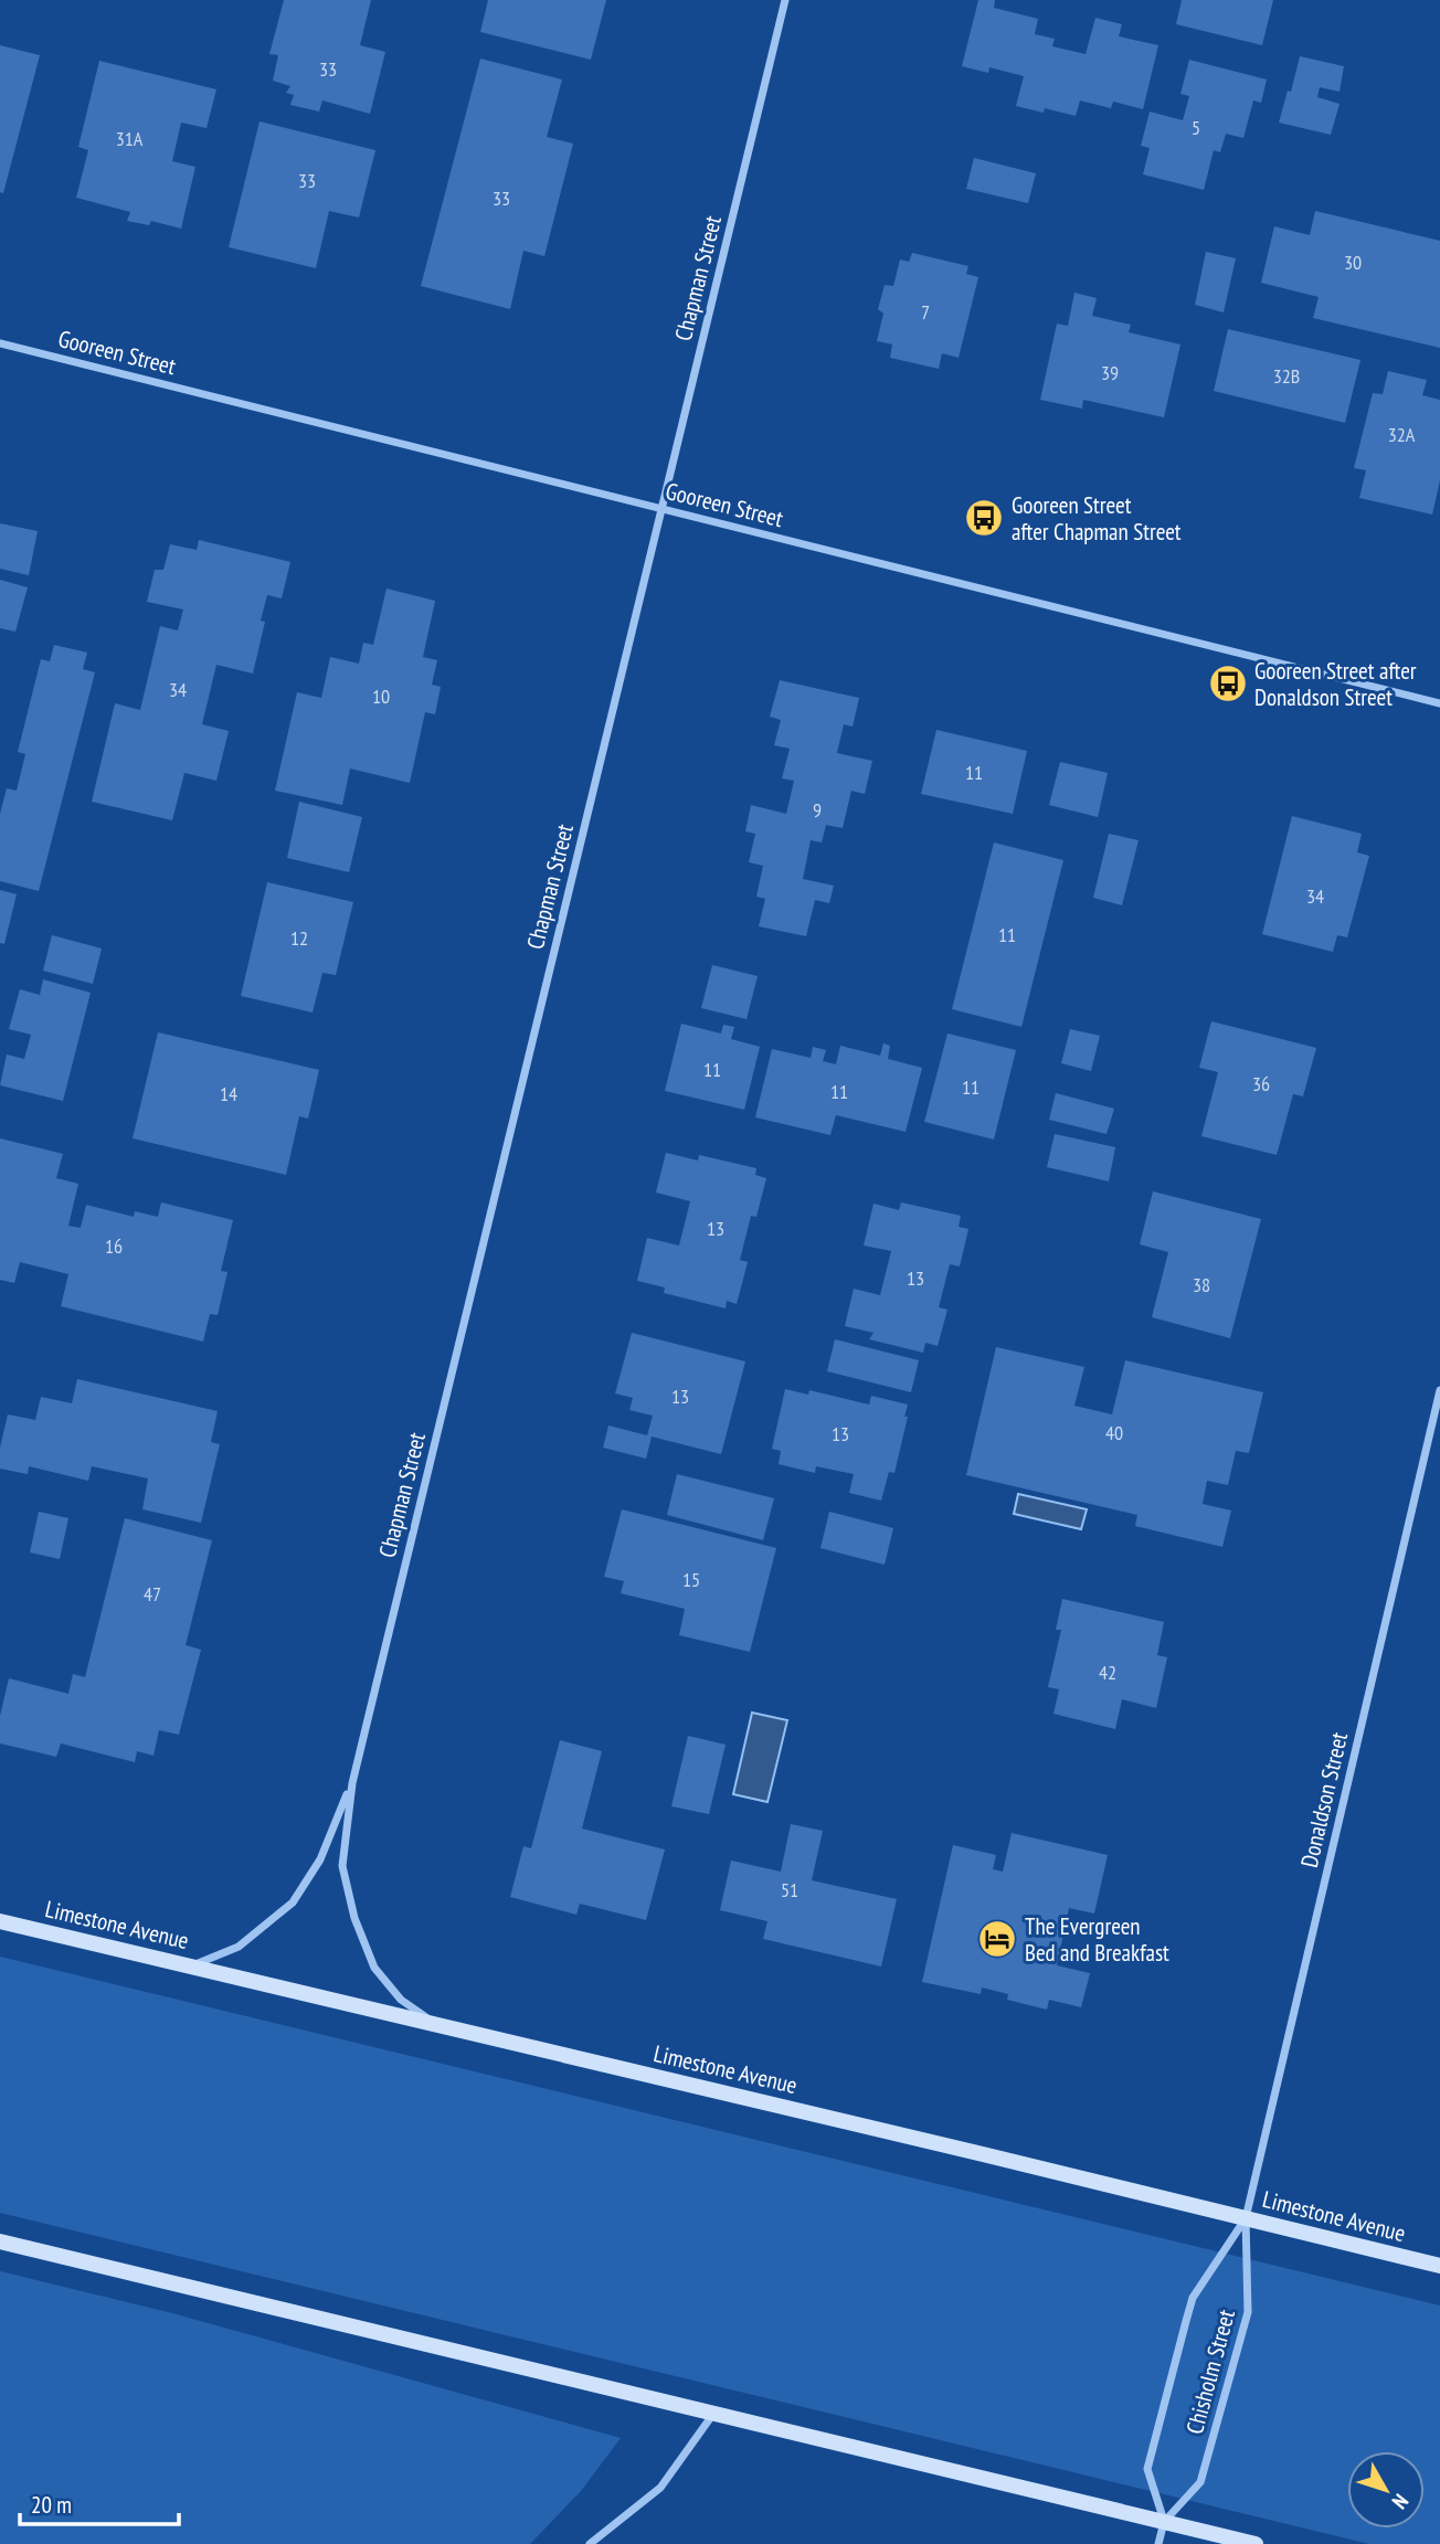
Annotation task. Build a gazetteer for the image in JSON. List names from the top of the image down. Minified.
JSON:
{"streets":{"main road":["Limestone Avenue"],"street":["Chapman Street","Gooreen Street","Donaldson Street","Chisholm Street"]},"crossings":[["Chapman Street","Gooreen Street"],["Chapman Street","Limestone Avenue"],["Donaldson Street","Limestone Avenue"],["Donaldson Street","Chisholm Street"],["Limestone Avenue","Chisholm Street"]],"places":{"bus stop":["Gooreen Street after Chapman Street","Gooreen Street after Donaldson Street"],"hotel":["The Evergreen Bed and Breakfast"]},"house_numbers":["33","5","31A","33","33","30","7","39","32B","32A","34","10","11","9","34","11","12","11","36","11","11","14","13","16","13","38","13","40","13","15","47","42","51"],"scale_bar":"20 m","north":"bottom right"}
